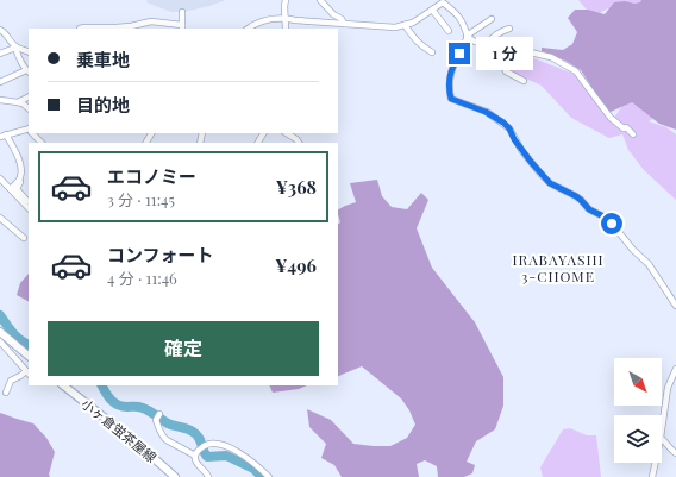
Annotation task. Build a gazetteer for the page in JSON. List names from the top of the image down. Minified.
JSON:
{"streets":{"street":["小ヶ倉蛍茶屋線"]},"districts":["IRABAYASHI 3-CHOME"],"north":"bottom right","page":{"banner":["乗車地","目的地"],"bubble":"1 分","list":[{"name":"エコノミー","note":"3 分 · 11:45","value":"¥368"},{"name":"コンフォート","note":"4 分 · 11:46","value":"¥496"}],"buttons":"確定"}}
